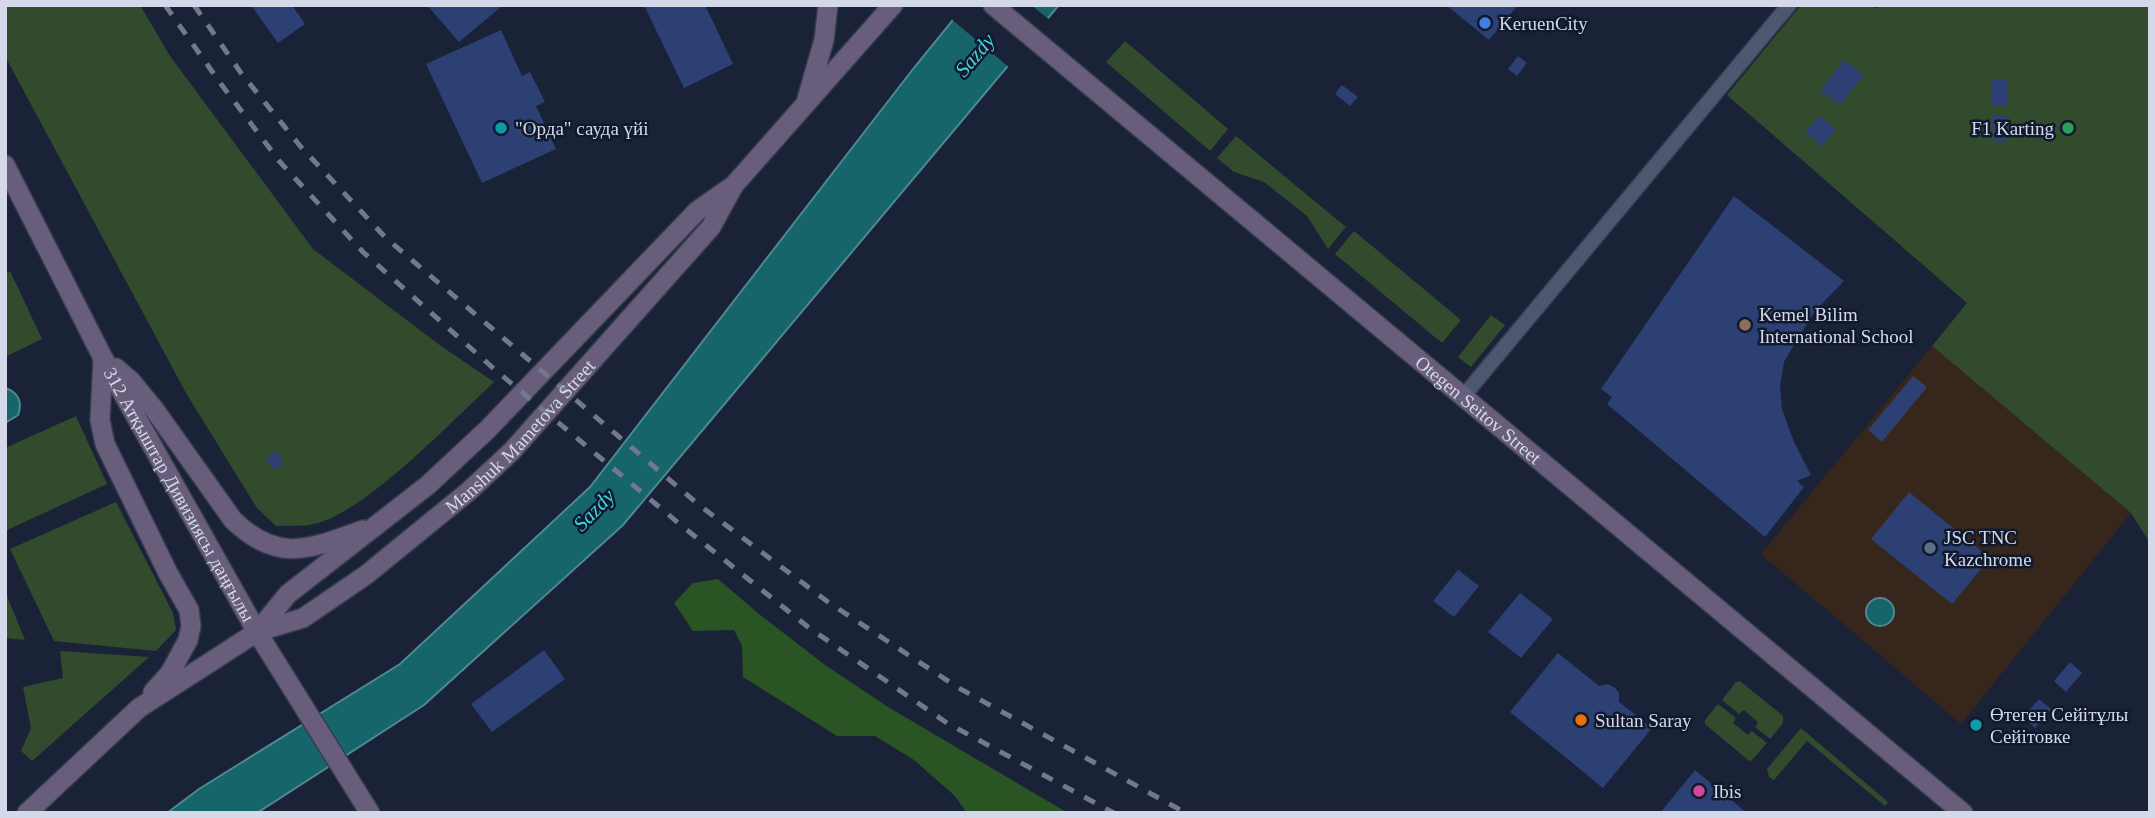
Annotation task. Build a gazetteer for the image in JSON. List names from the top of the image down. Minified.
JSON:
{"streets":{"main road":["Otegen Seitov Street","Manshuk Mametova Street","312 Атқыштар Дивизиясы даңғылы"]},"crossings":[["Manshuk Mametova Street","312 Атқыштар Дивизиясы даңғылы"]],"water":["Sazdy"],"places":["KeruenCity","\"Орда\" сауда үйі","F1 Karting","Kemel Bilim International School","JSC TNC Kazchrome","Sultan Saray","Өтеген Сейітұлы Сейітовке","Ibis"]}
